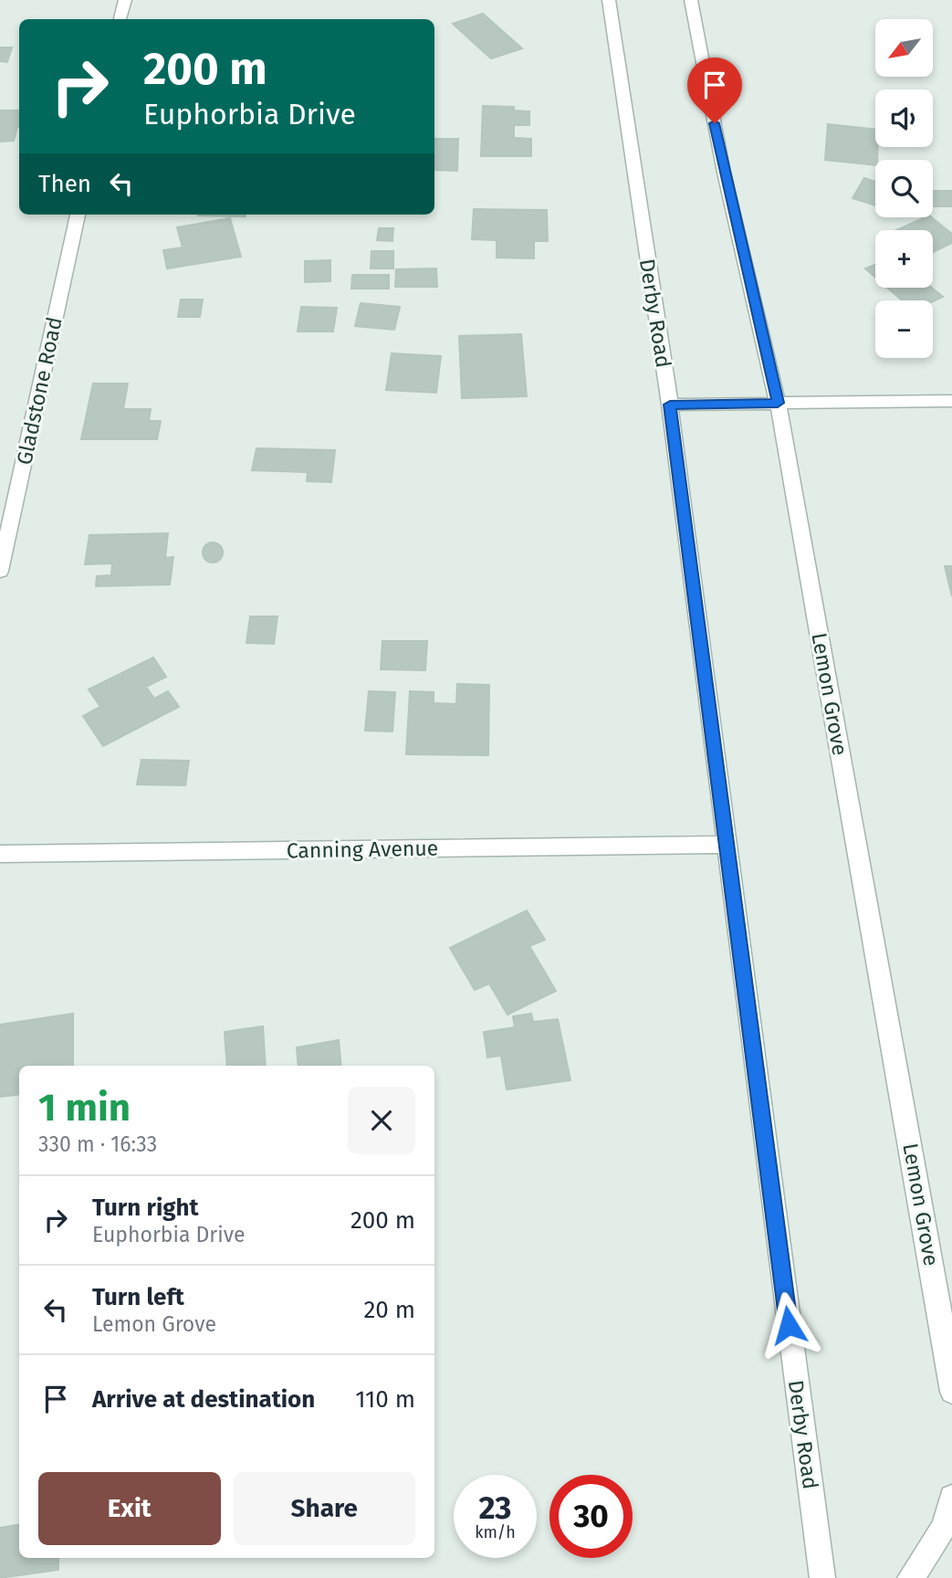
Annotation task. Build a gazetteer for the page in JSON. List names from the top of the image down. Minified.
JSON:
{"streets":{"street":["Derby Road","Gladstone Road","Lemon Grove","Canning Avenue"]},"crossings":[["Derby Road","Canning Avenue"]],"north":"bottom left","page":{"map_buttons":["+","−"],"turn":["200 m","Euphorbia Drive"],"then":"Then","heading":["1 min","330 m · 16:33"],"list":[{"name":"Turn right","note":"Euphorbia Drive","value":"200 m"},{"name":"Turn left","note":"Lemon Grove","value":"20 m"},{"name":"Arrive at destination","value":"110 m"}],"buttons":["Exit","Share"],"speed":"23 km/h","limit":"30"}}
